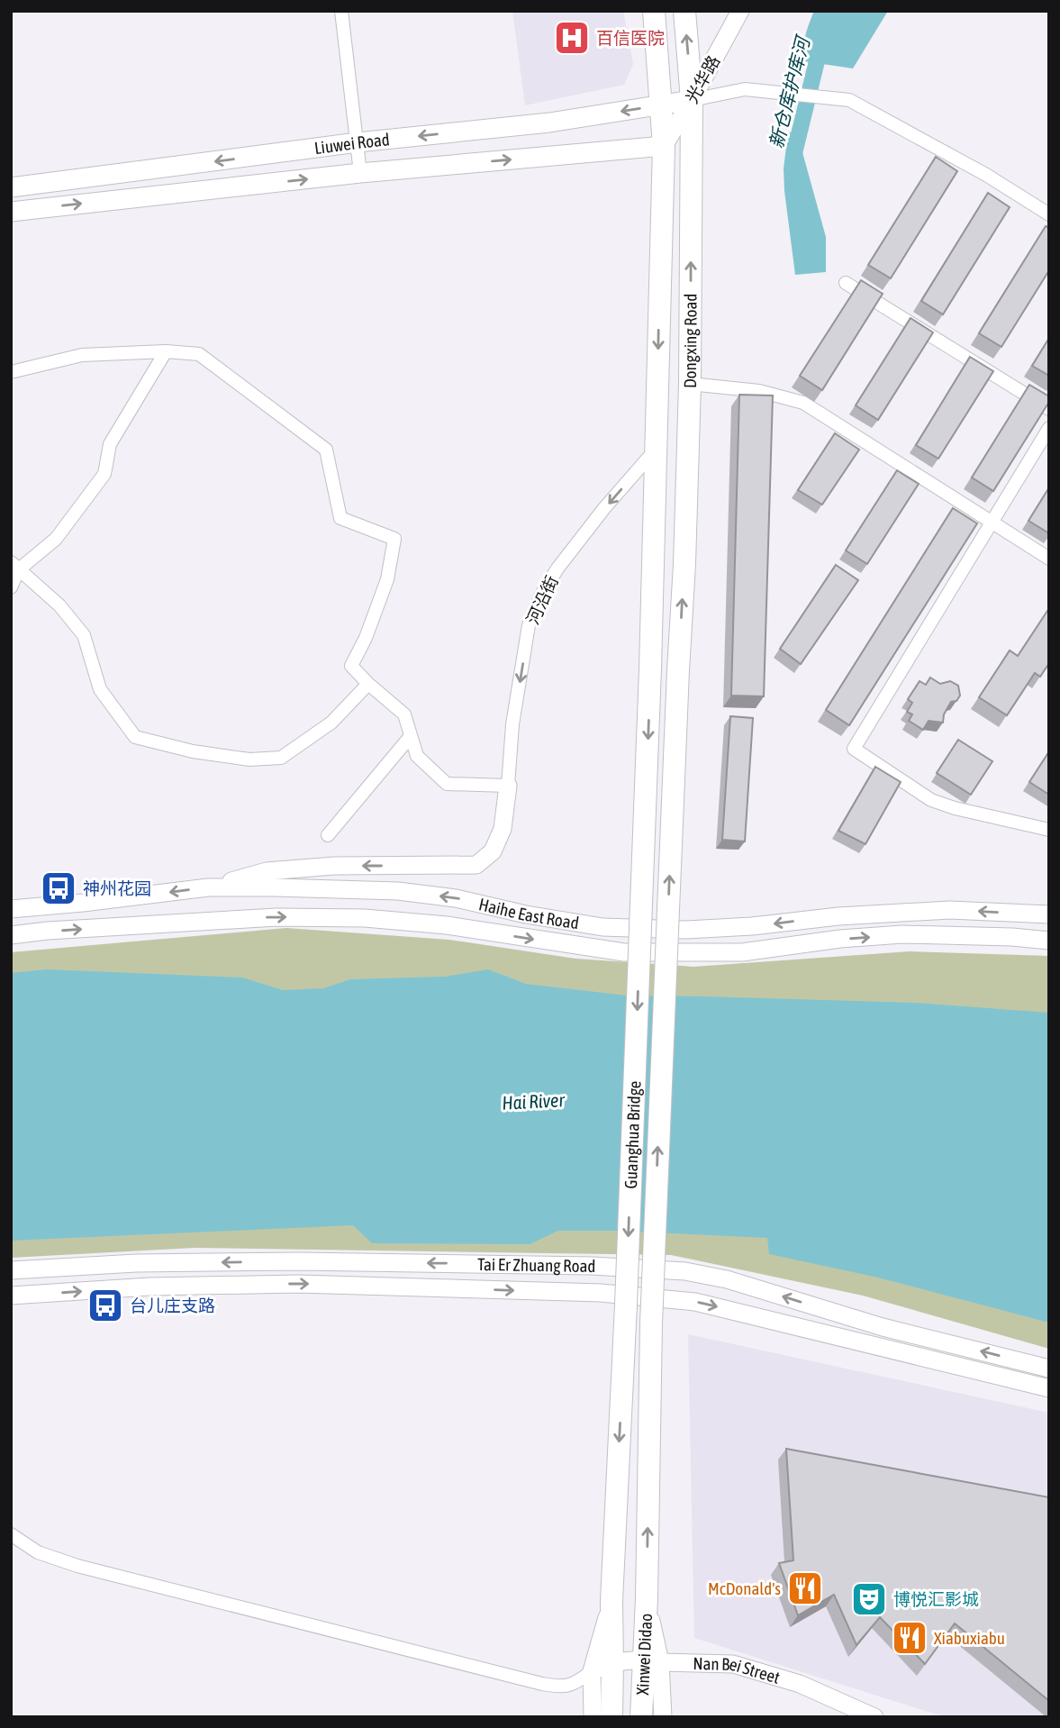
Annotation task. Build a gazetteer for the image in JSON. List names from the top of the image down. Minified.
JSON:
{"streets":{"highway":["Dongxing Road","Guanghua Bridge","Xinwei Didao"],"main road":["光华路","Liuwei Road","Haihe East Road","Tai Er Zhuang Road","Nan Bei Street"],"street":["河沿街"]},"crossings":[["光华路","Liuwei Road"],["光华路","Dongxing Road"],["Liuwei Road","Dongxing Road"],["Dongxing Road","河沿街"],["Dongxing Road","Guanghua Bridge"],["Guanghua Bridge","Xinwei Didao"],["Xinwei Didao","Nan Bei Street"]],"one_way":["河沿街"],"water":["新仓库护库河","Hai River"],"places":{"hospital":["百信医院"],"bus stop":["神州花园","台儿庄支路"],"restaurant":["McDonald's","Xiabuxiabu"],"theatre":["博悦汇影城"]}}
